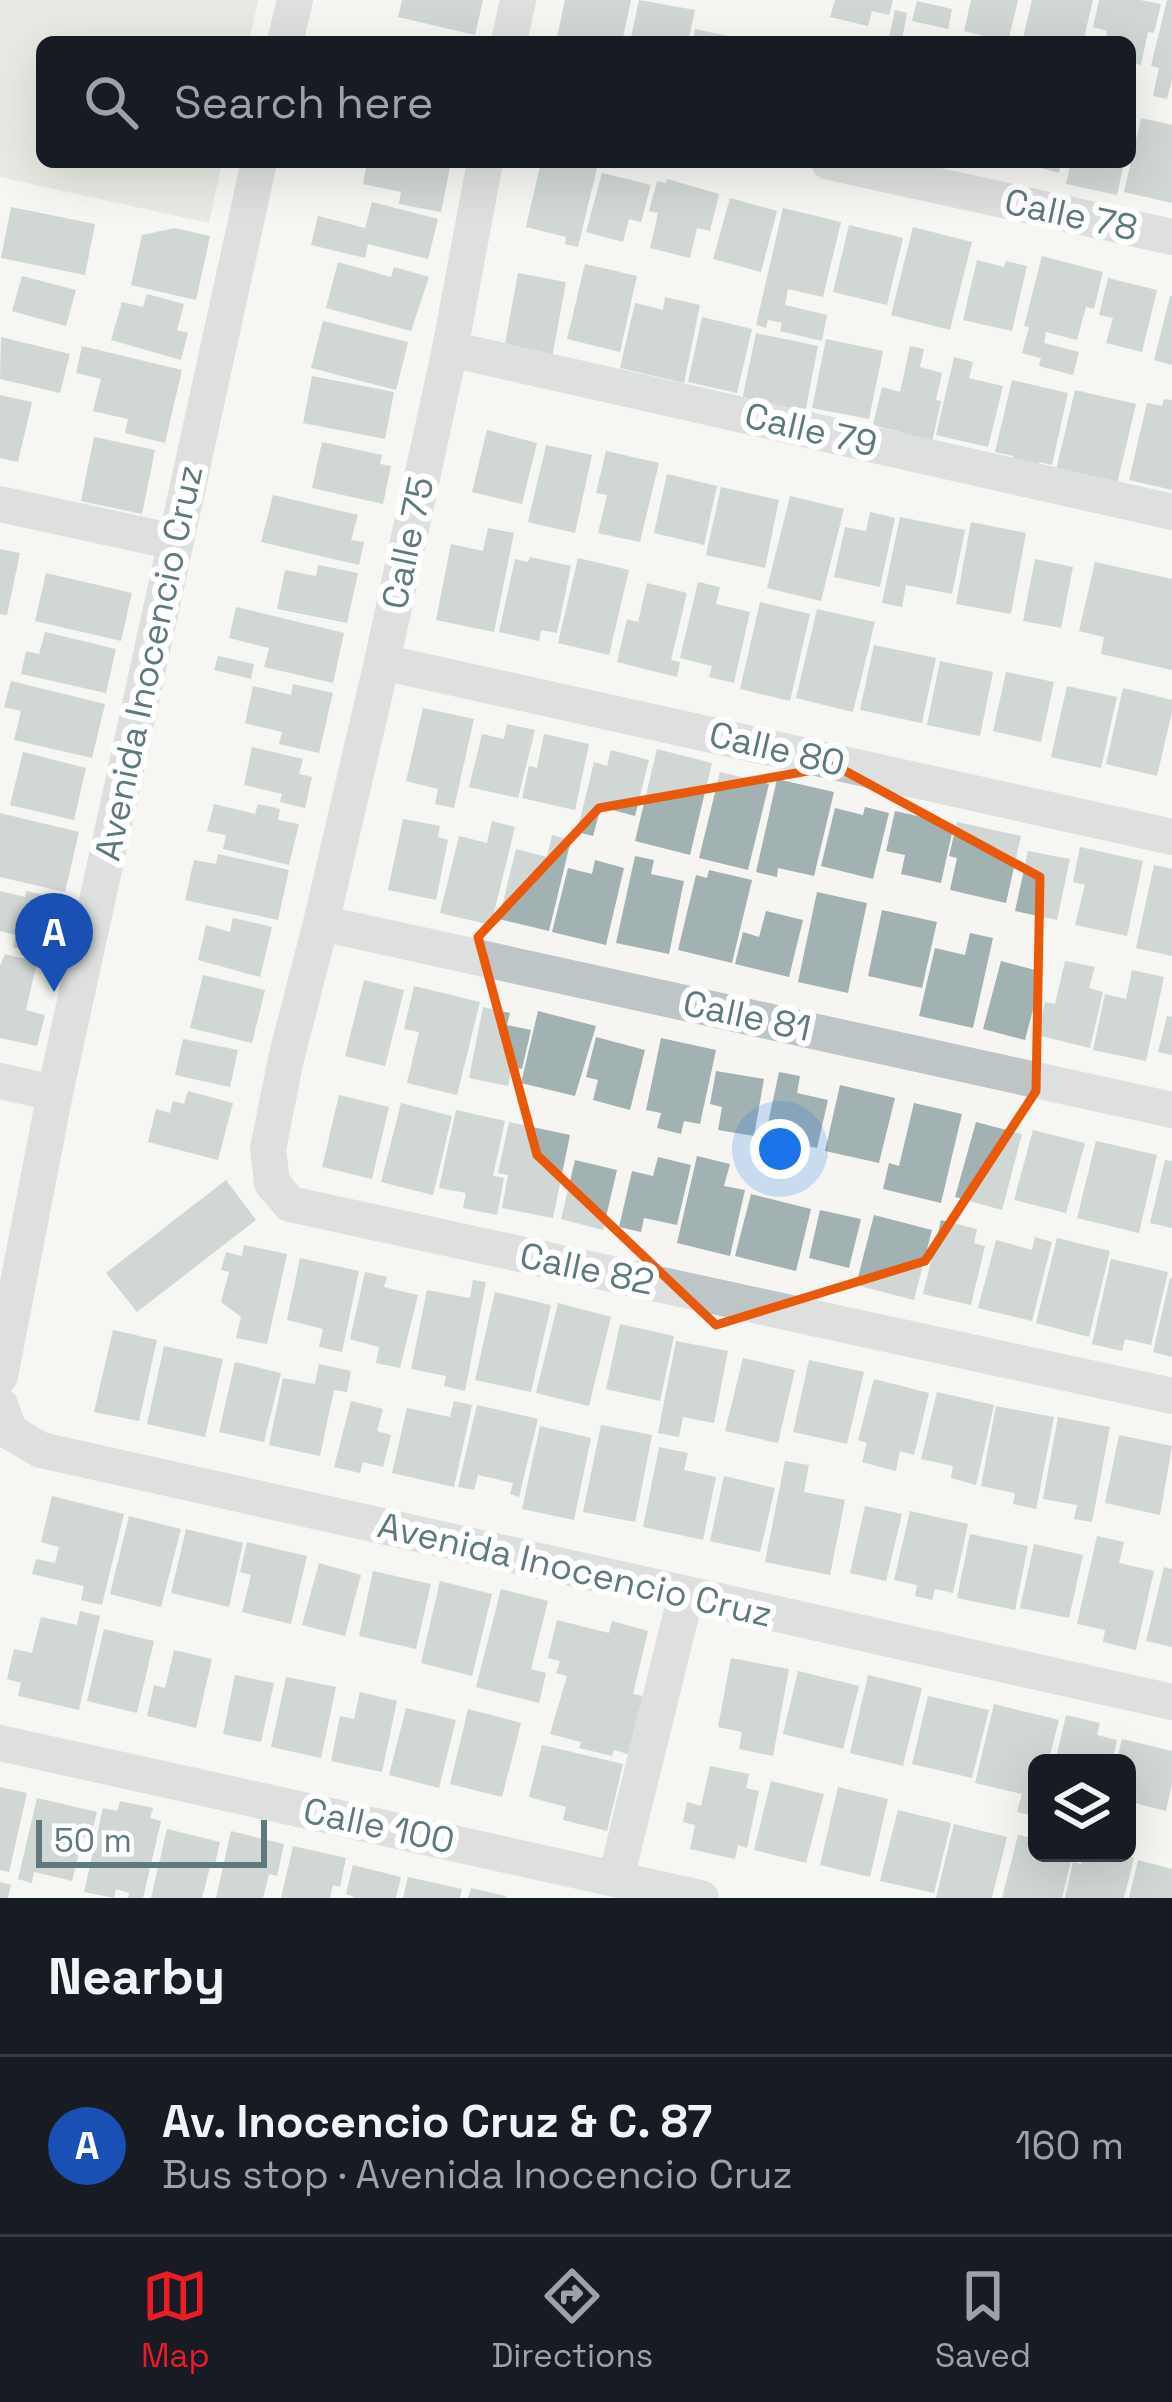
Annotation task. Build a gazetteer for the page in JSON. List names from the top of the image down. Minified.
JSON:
{"streets":{"street":["Calle 78","Calle 79","Calle 75","Avenida Inocencio Cruz","Calle 80","Calle 81","Calle 82","Calle 100"]},"crossings":[["Calle 79","Calle 75"],["Calle 75","Calle 80"],["Calle 75","Calle 81"],["Calle 75","Calle 82"],["Calle 81","Calle 82"]],"scale_bar":"50 m","page":{"search":"Search here","pins":"A","scale":"50 m","heading":"Nearby","list":[{"mark":"A","name":"Av. Inocencio Cruz & C. 87","note":"Bus stop · Avenida Inocencio Cruz","value":"160 m"}],"nav":["Map","Directions","Saved"]}}
